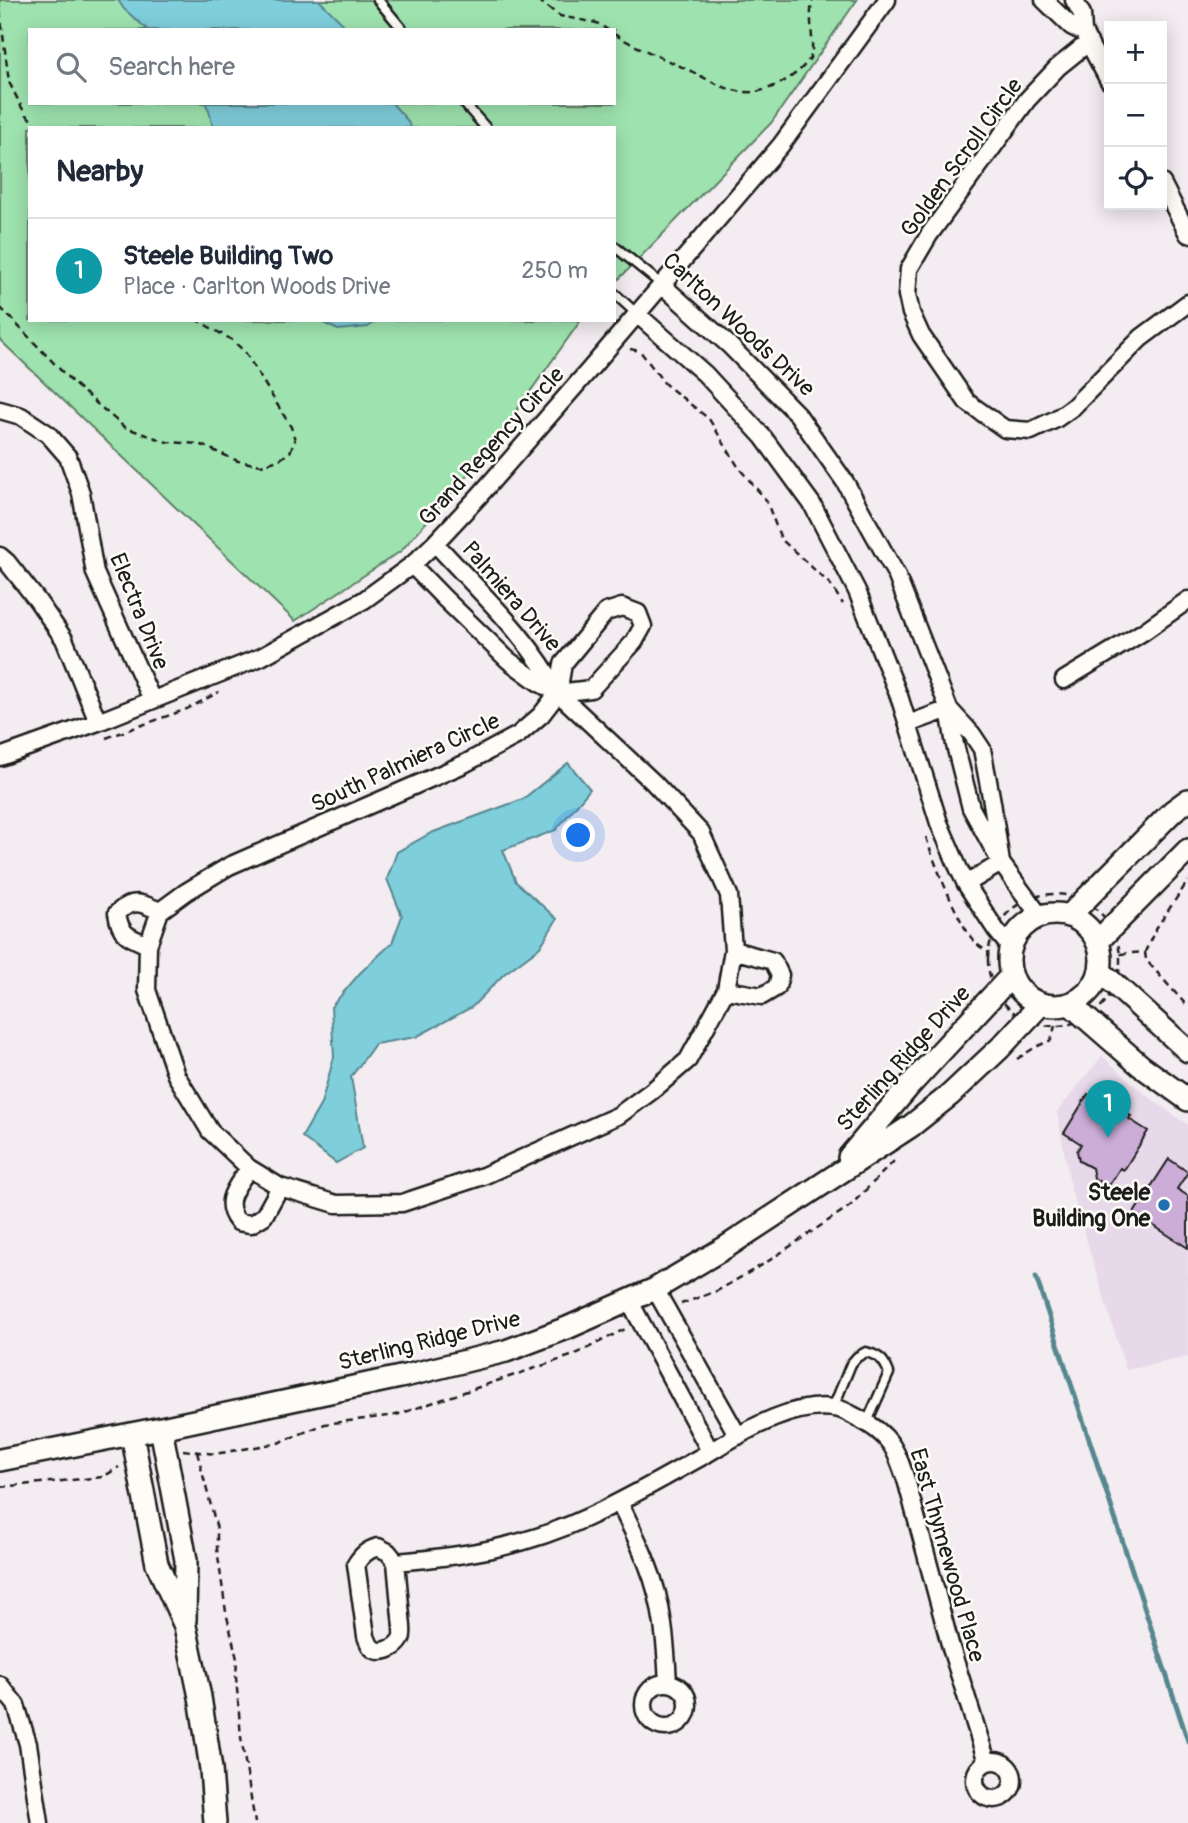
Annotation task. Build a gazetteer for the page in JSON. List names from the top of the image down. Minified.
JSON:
{"streets":{"street":["Golden Scroll Circle","Carlton Woods Drive","Grand Regency Circle","Palmiera Drive","Electra Drive","South Palmiera Circle","Sterling Ridge Drive","East Thymewood Place"]},"crossings":[["Carlton Woods Drive","Grand Regency Circle"],["Grand Regency Circle","Palmiera Drive"],["Grand Regency Circle","Electra Drive"],["Palmiera Drive","South Palmiera Circle"]],"places":["Steele Building One"],"page":{"map_buttons":["+","−"],"search":"Search here","heading":"Nearby","list":[{"mark":"1","name":"Steele Building Two","note":"Place · Carlton Woods Drive","value":"250 m"}],"pins":"1"}}
